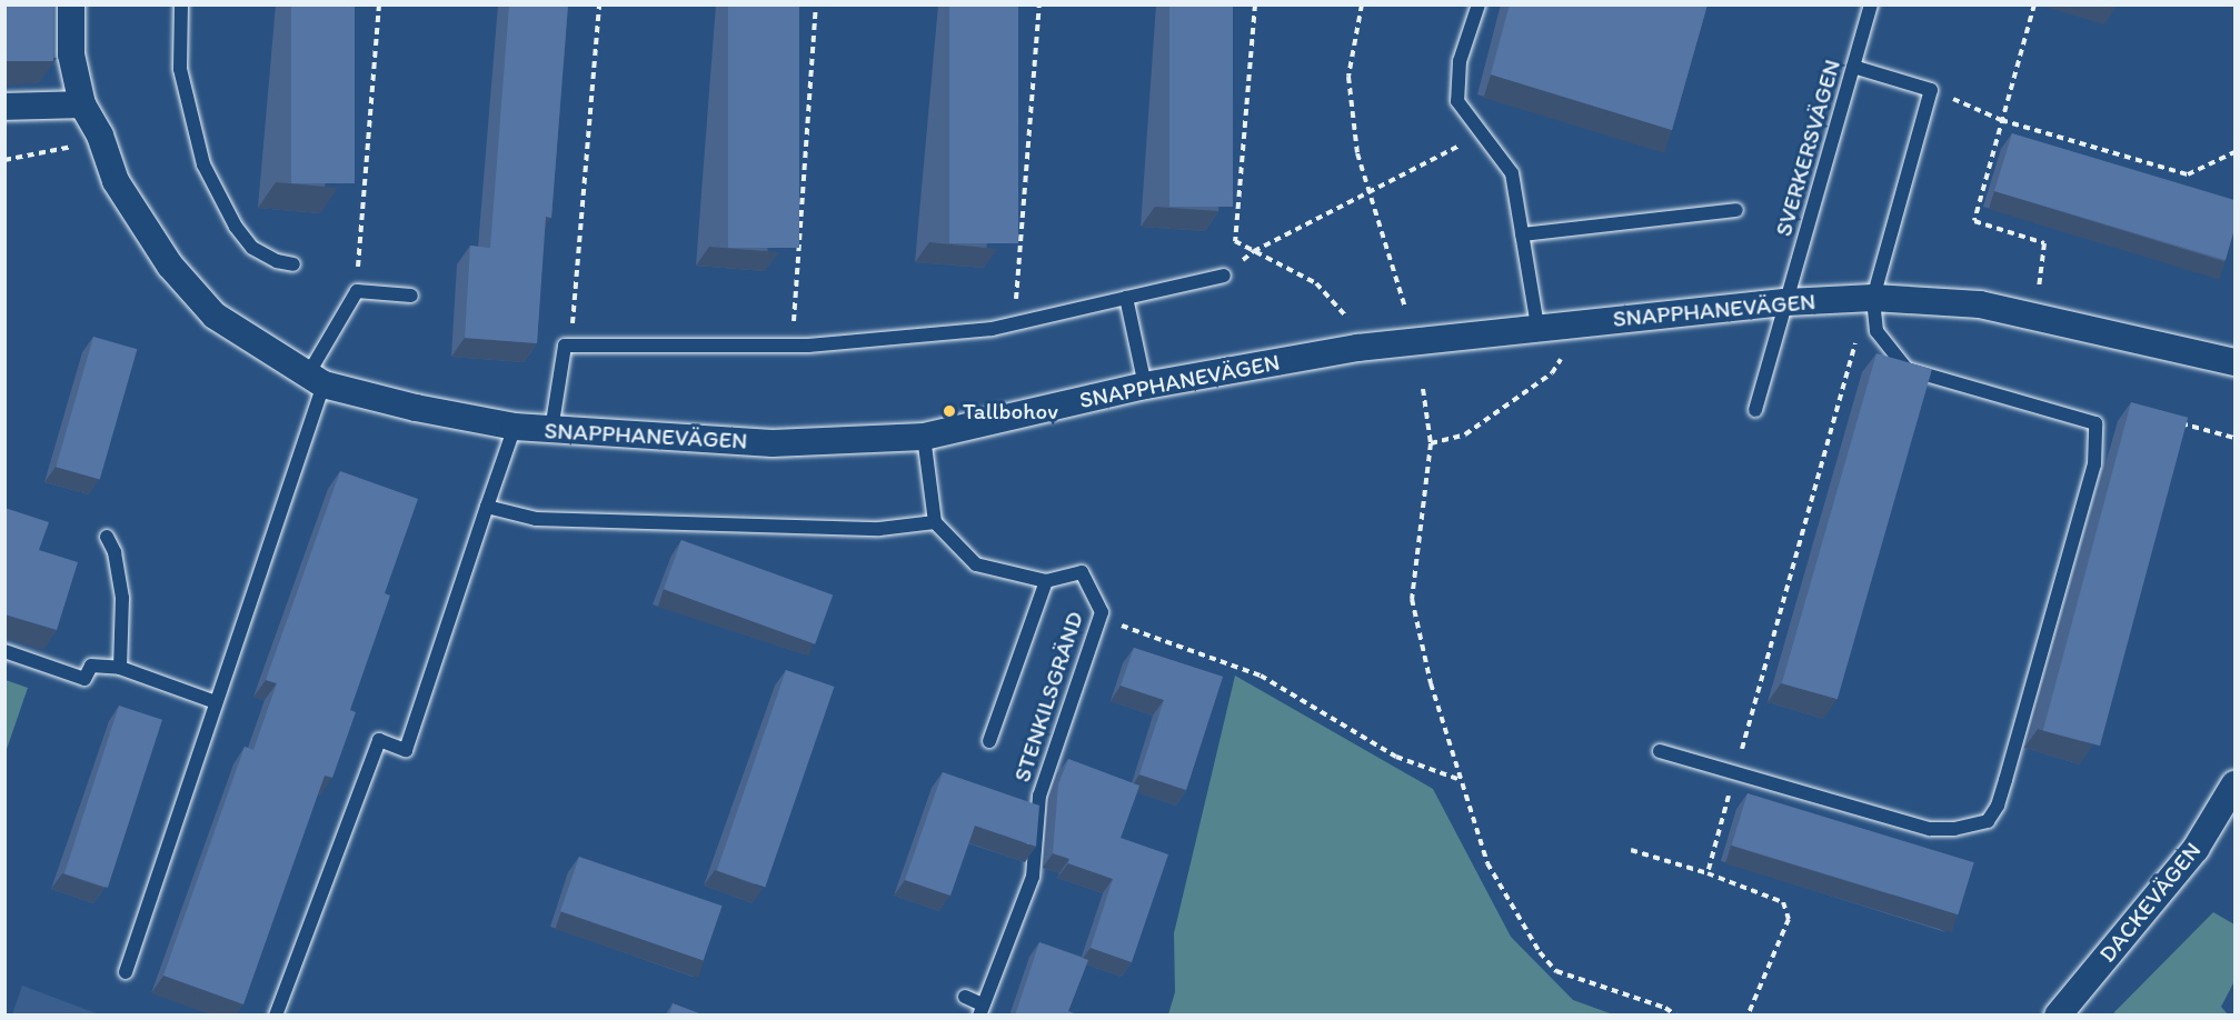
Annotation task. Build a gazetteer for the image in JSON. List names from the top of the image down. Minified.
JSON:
{"streets":{"street":["SNAPPHANEVÄGEN","DACKEVÄGEN"],"lane":["SVERKERSVÄGEN","STENKILSGRÄND"]},"crossings":[["SVERKERSVÄGEN","SNAPPHANEVÄGEN"]],"places":["Tallbohov"]}
